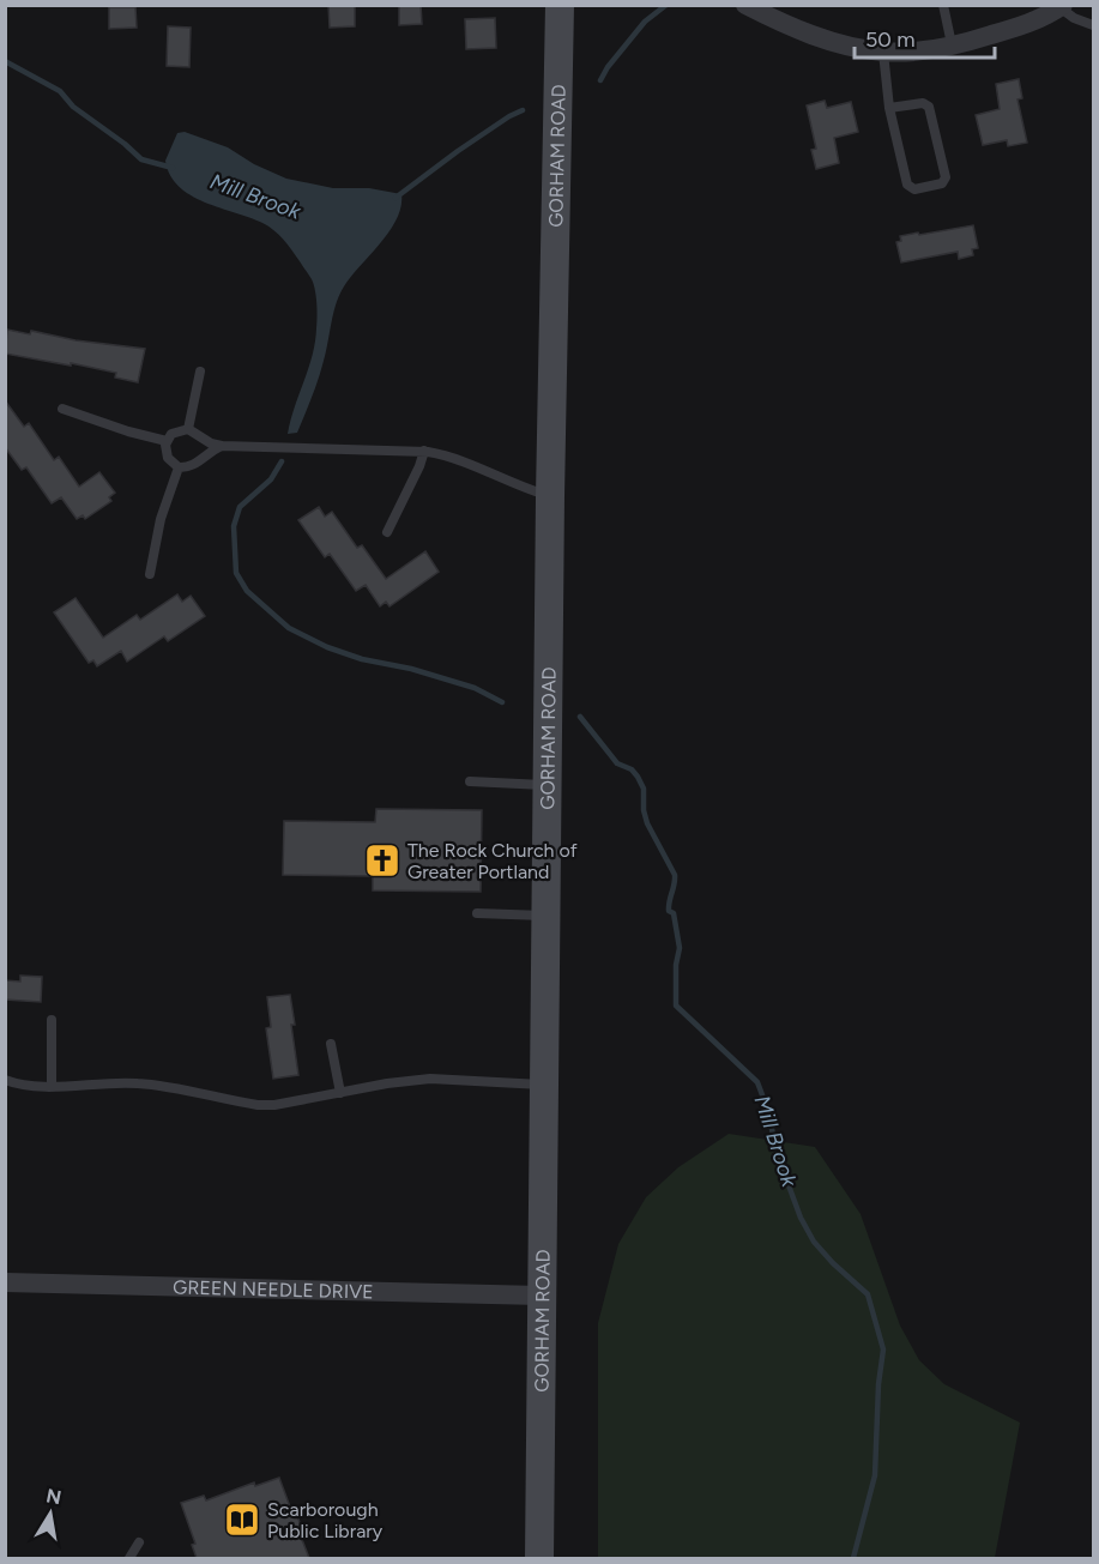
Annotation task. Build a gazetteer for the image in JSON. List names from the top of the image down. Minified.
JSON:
{"streets":{"main road":["GORHAM ROAD"],"street":["GREEN NEEDLE DRIVE"]},"crossings":[["GORHAM ROAD","GREEN NEEDLE DRIVE"]],"water":["Mill Brook"],"places":{"church":["The Rock Church of Greater Portland"],"library":["Scarborough Public Library"]},"scale_bar":"50 m","north":"top"}
